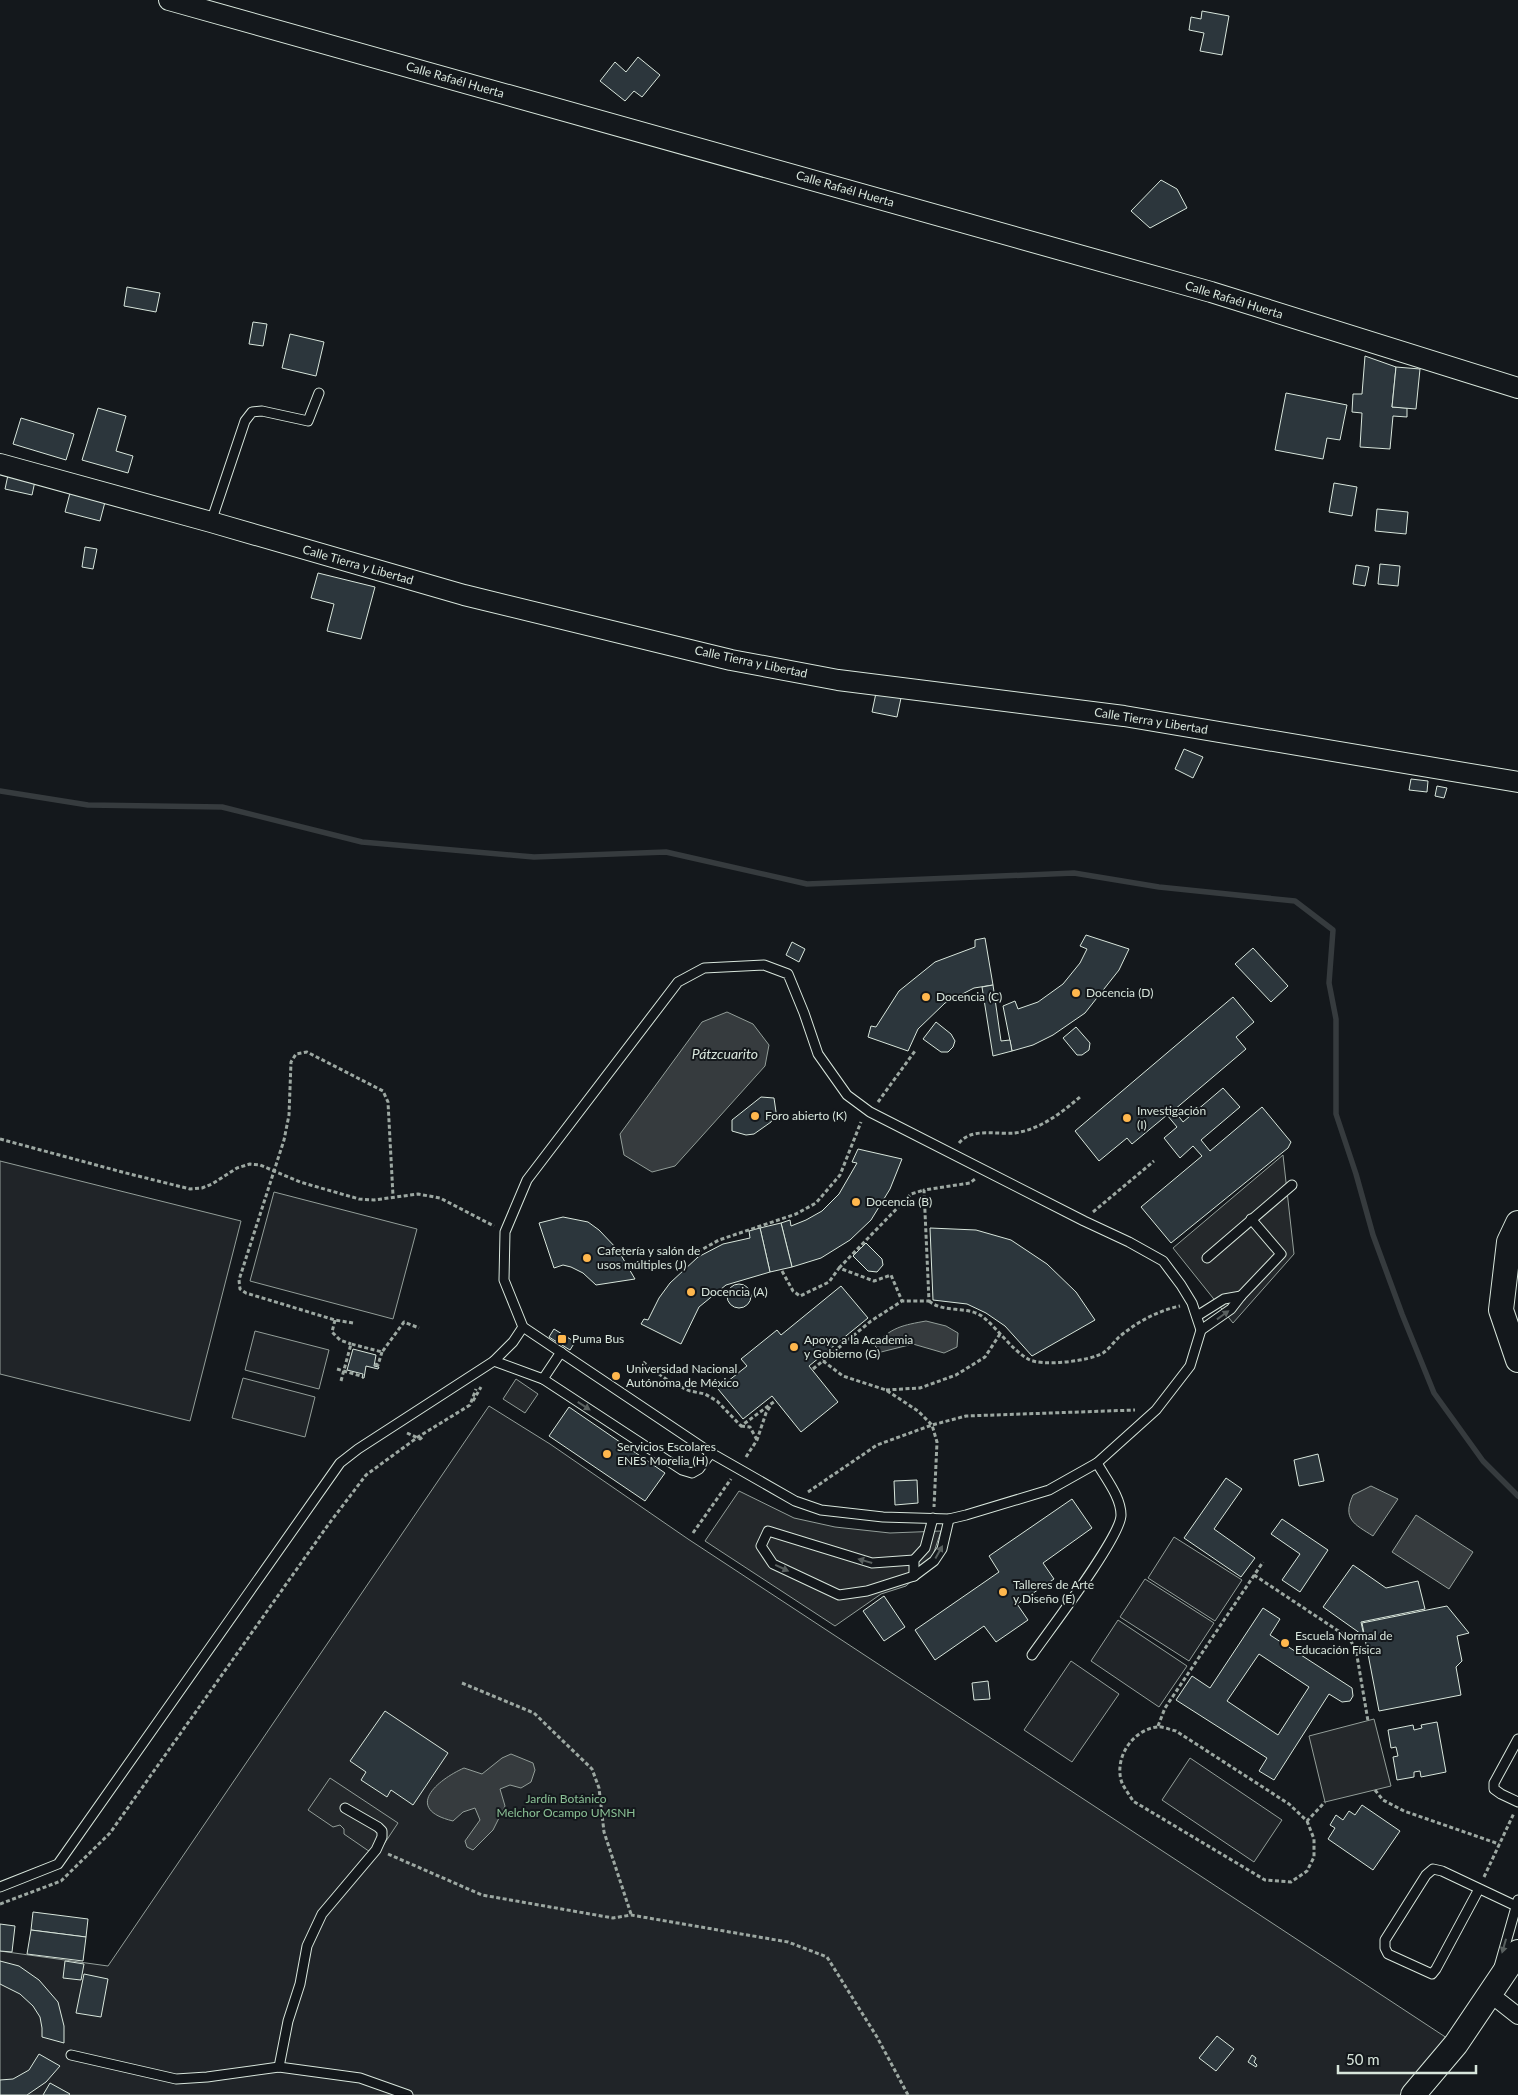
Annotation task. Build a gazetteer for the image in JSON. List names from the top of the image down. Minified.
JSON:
{"streets":{"street":["Calle Rafaél Huerta","Calle Tierra y Libertad"]},"water":["Pátzcuarito"],"parks":["Jardín Botánico Melchor Ocampo UMSNH"],"places":{"other":["Docencia (D)","Docencia (C)","Foro abierto (K)","Investigación (I)","Docencia (B)","Cafetería y salón de usos múltiples (J)","Docencia (A)","Apoyo a la Academia y Gobierno (G)","Universidad Nacional Autónoma de México","Servicios Escolares ENES Morelia (H)","Talleres de Arte y Diseño (E)","Escuela Normal de Educación Física"],"transit":["Puma Bus"]},"scale_bar":"50 m"}
